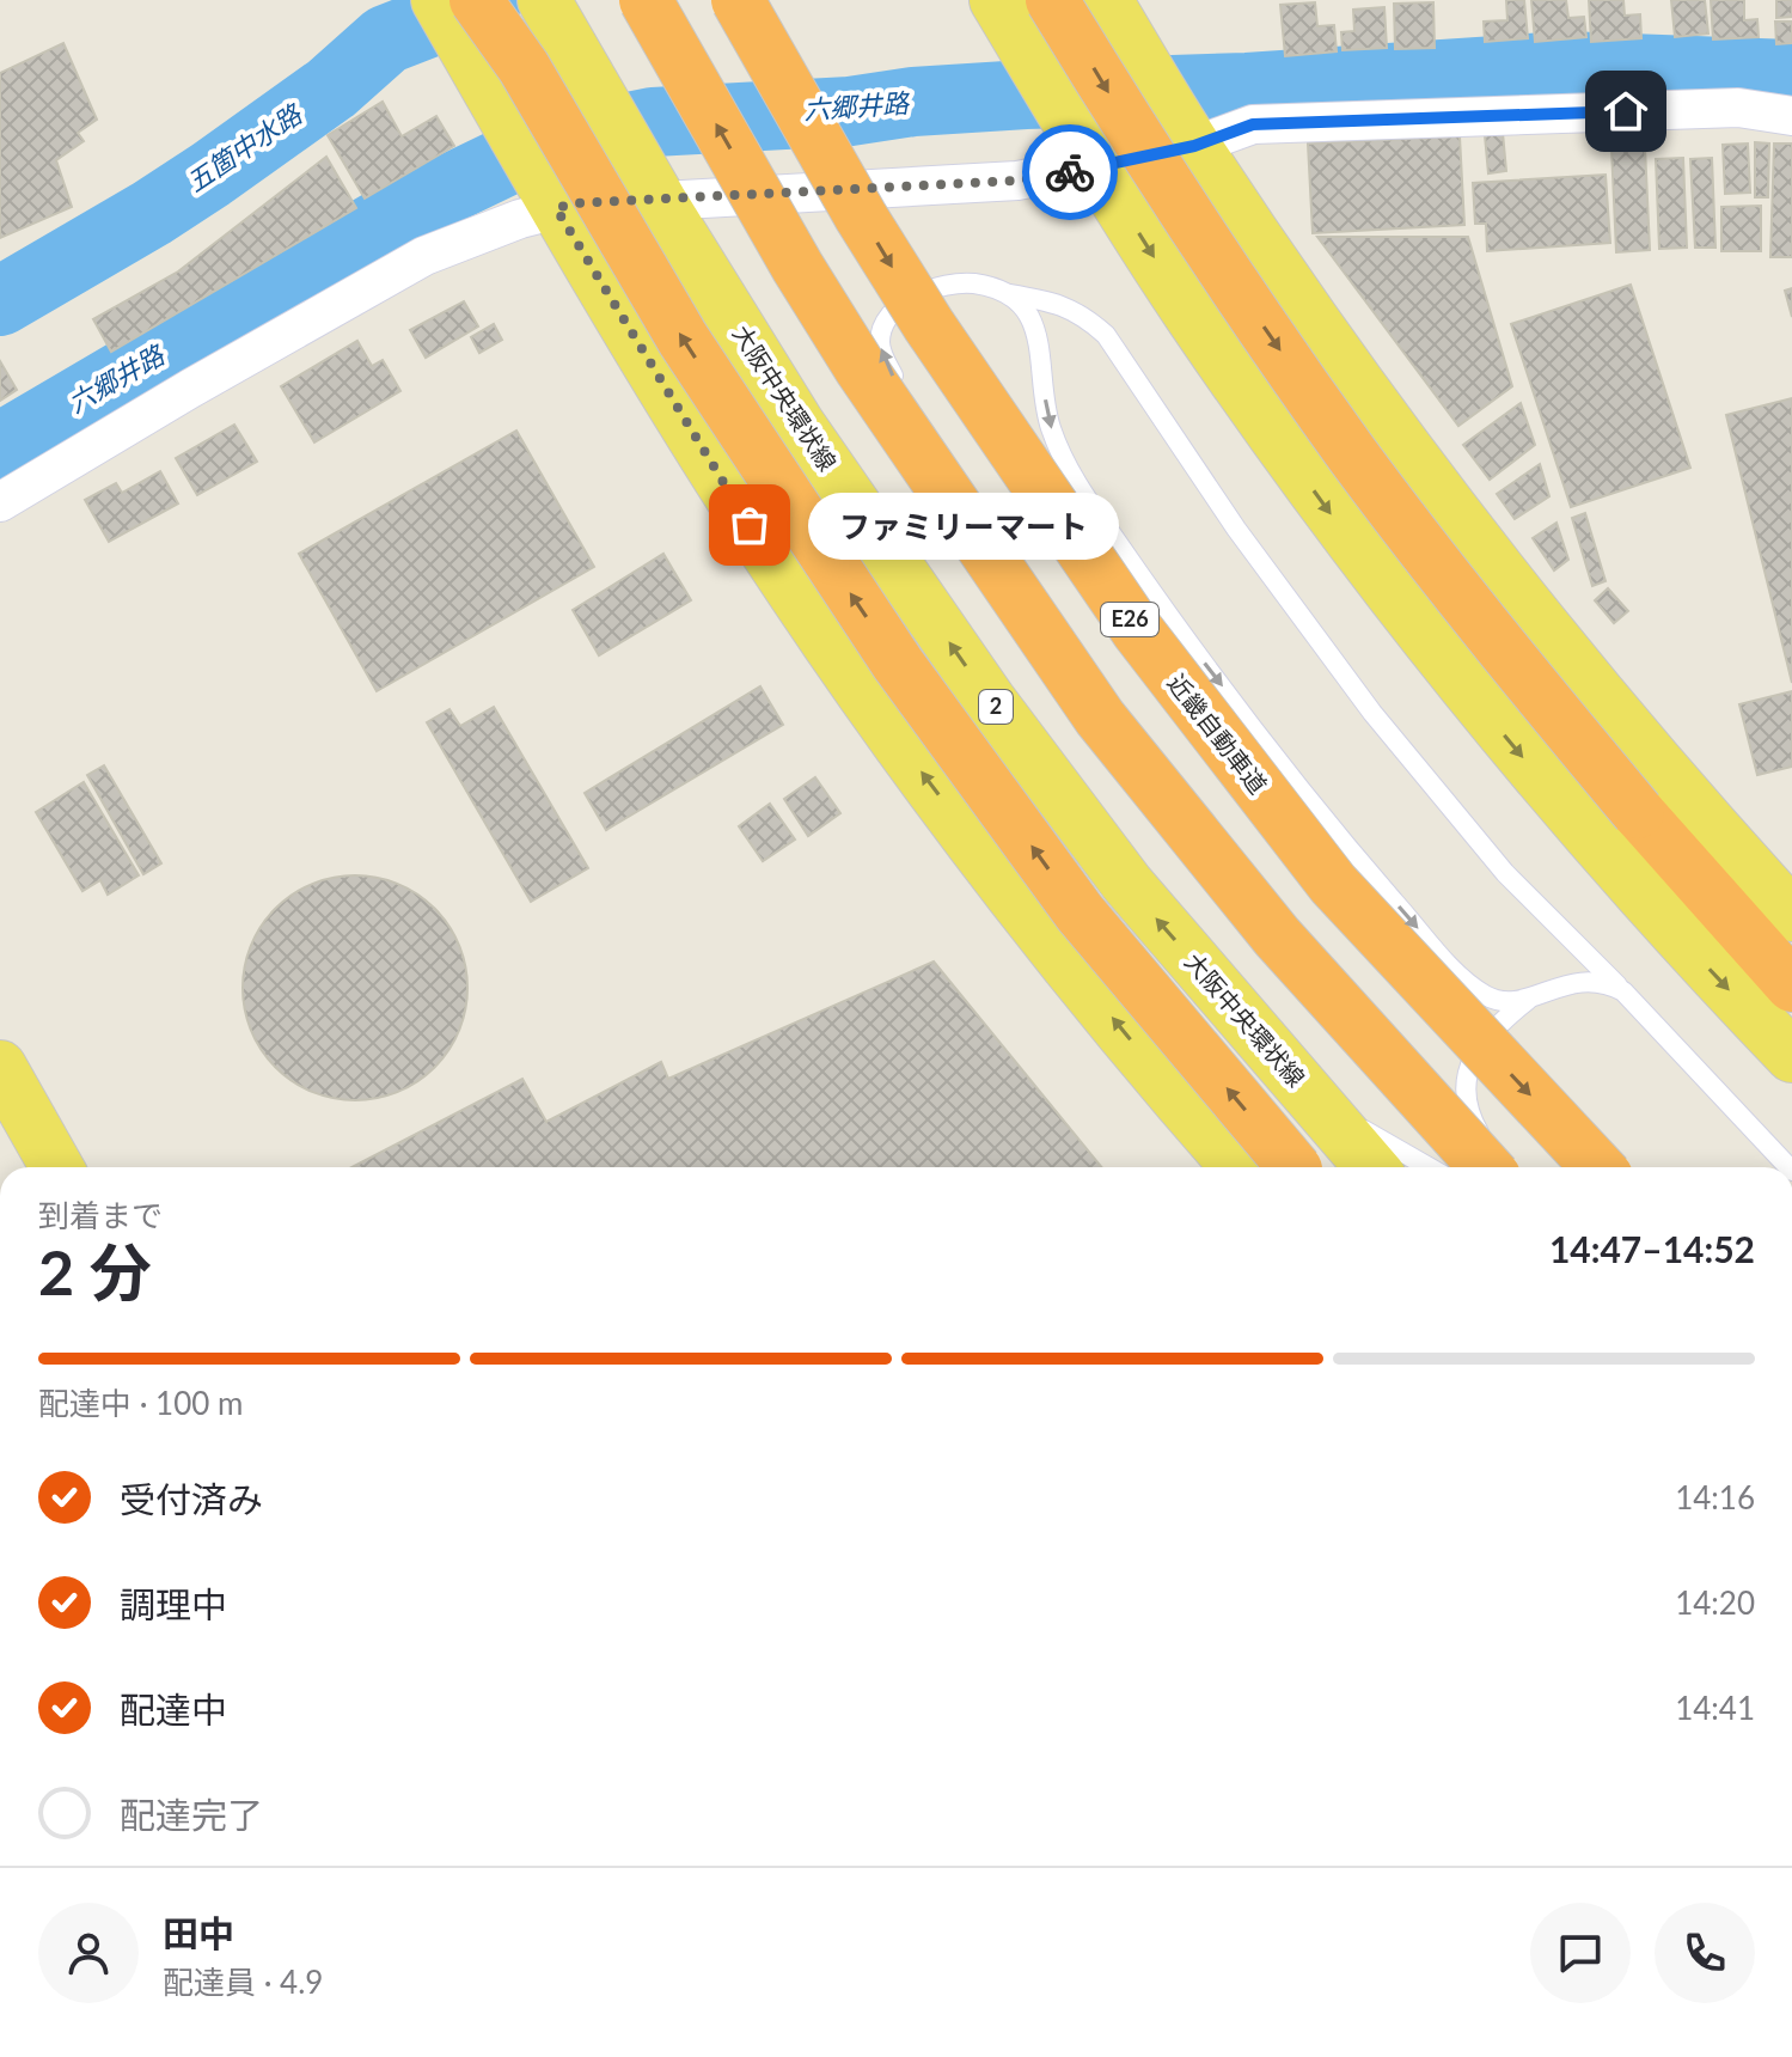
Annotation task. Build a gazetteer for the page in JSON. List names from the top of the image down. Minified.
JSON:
{"streets":{"highway":["E26","近畿自動車道"],"main road":["大阪中央環状線","2"]},"water":["六郷井路","五箇中水路"],"places":["ファミリーマート"],"page":{"bubble":"ファミリーマート","heading":["2 分","到着まで","14:47–14:52"],"panel":["田中","配達員 · 4.9"],"bar":"配達中 · 100 m","list":[["受付済み","14:16"],["調理中","14:20"],["配達中","14:41"],"配達完了"]}}
